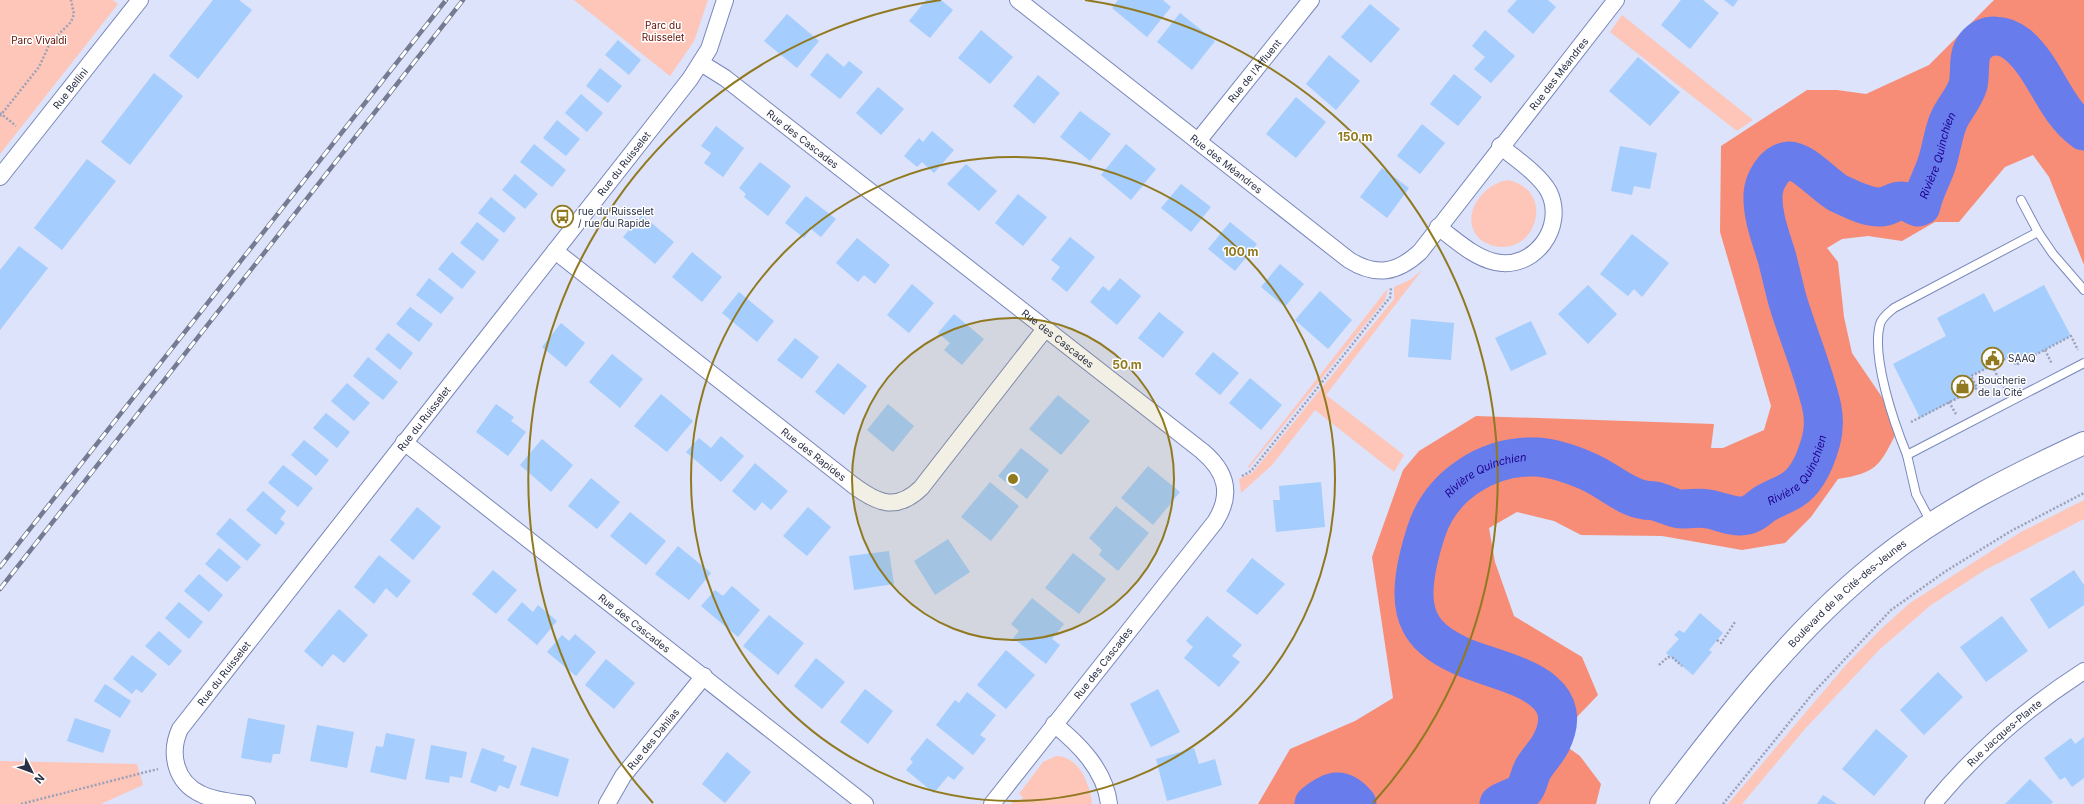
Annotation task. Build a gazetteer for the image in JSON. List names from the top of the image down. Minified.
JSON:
{"streets":{"main road":["Boulevard de la Cité-des-Jeunes"],"street":["Rue de l'Affluent","Rue des Méandres","Rue Bellini","Rue des Cascades","Rue du Ruisselet","Rue des Rapides","Rue Jacques-Plante","Rue des Dahlias"]},"crossings":[["Rue de l'Affluent","Rue des Méandres"],["Rue des Cascades","Rue du Ruisselet"],["Rue des Cascades","Rue des Rapides"],["Rue des Cascades","Rue des Dahlias"],["Rue du Ruisselet","Rue des Rapides"]],"water":["Rivière Quinchien"],"parks":["Parc du Ruisselet","Parc Vivaldi"],"places":{"bus stop":["rue du Ruisselet / rue du Rapide"],"public building":["SAAQ"],"shop":["Boucherie de la Cité"]},"north":"bottom right","rings":["150 m","100 m","50 m"]}
